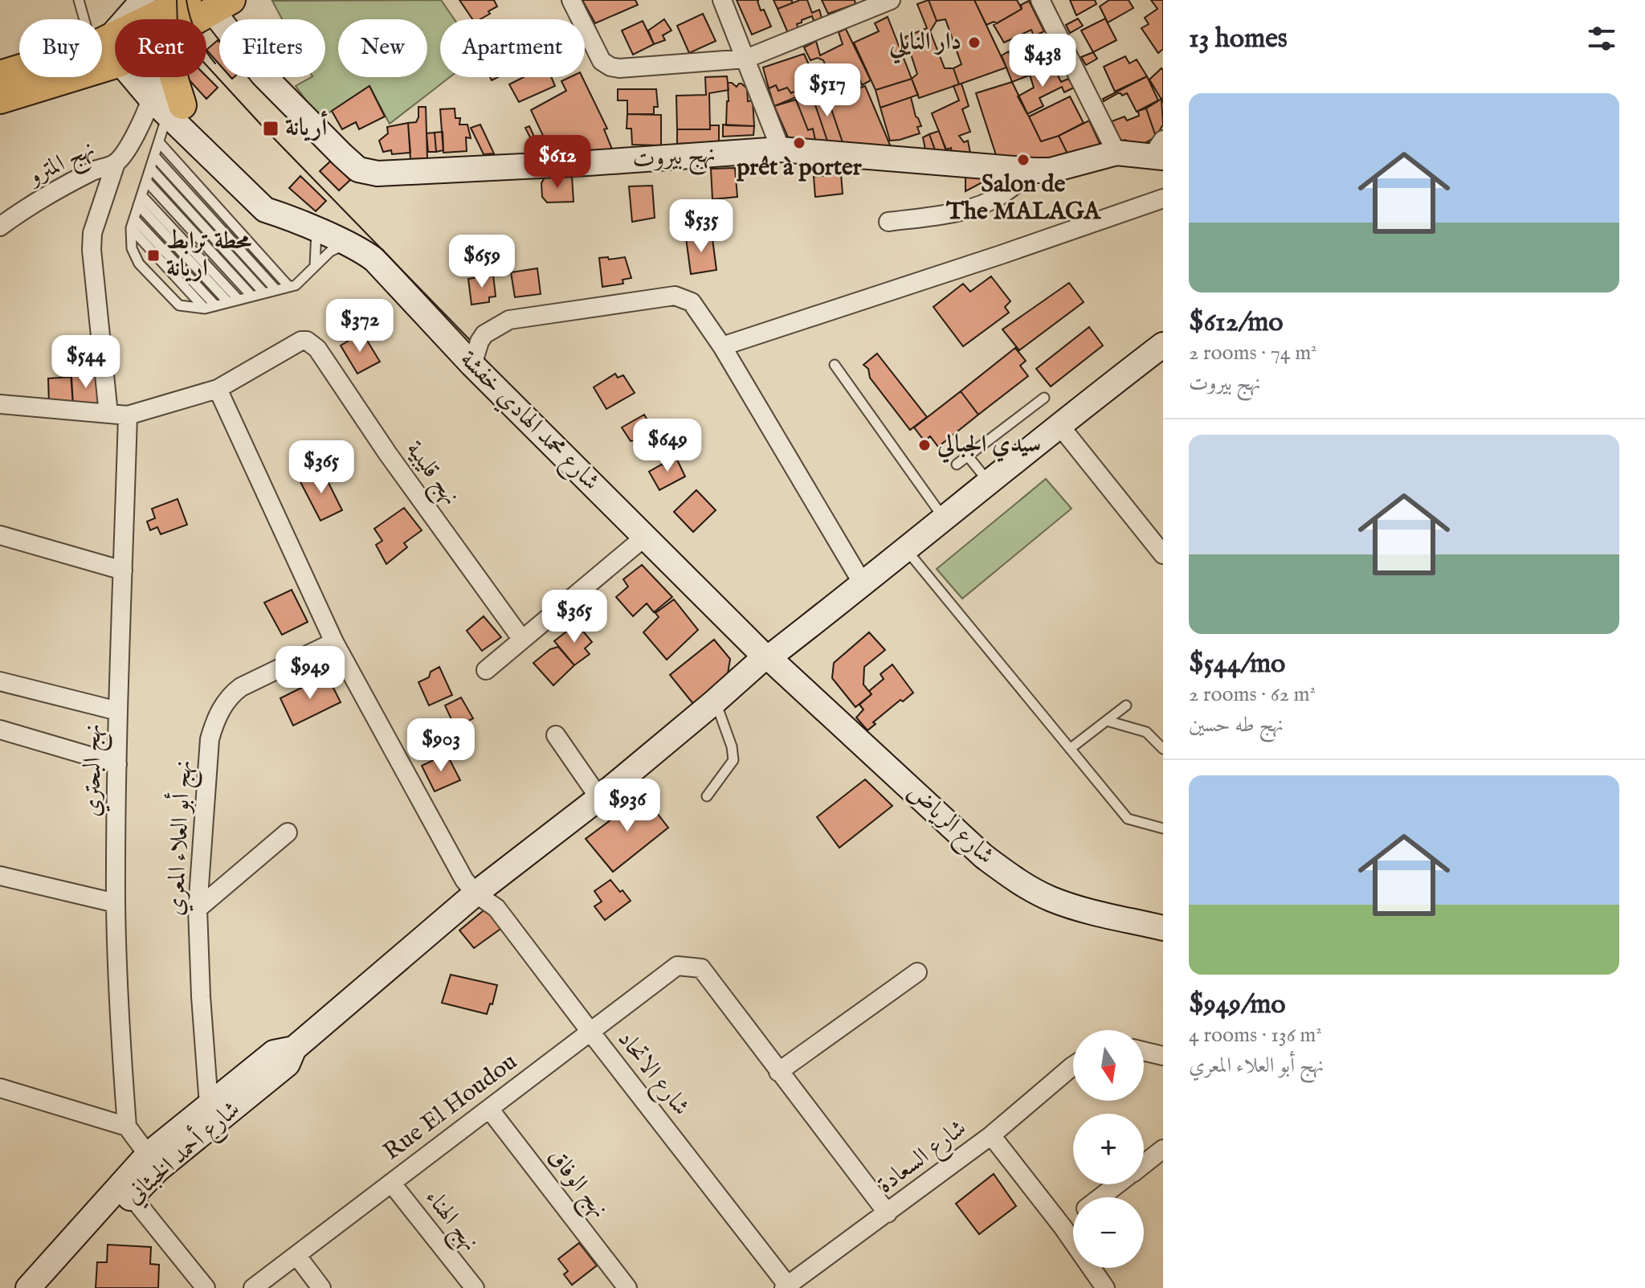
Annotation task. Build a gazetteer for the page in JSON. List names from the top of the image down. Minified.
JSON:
{"streets":{"street":["نهج بيروت","نهج المترو","شارع محمد الهادي خفشة","نهج قليبية","نهج البحتري","شارع الرياض","نهج أبو العلاء المعري","شارع الاتحاد","Rue El Houdou","شارع أحمد الخبثاني","شارع السعادة","نهج الوفاق","نهج الهناء"]},"crossings":[["نهج المترو","شارع محمد الهادي خفشة"],["شارع محمد الهادي خفشة","شارع الرياض"],["نهج قليبية","شارع الاتحاد"],["نهج أبو العلاء المعري","شارع الاتحاد"],["شارع الاتحاد","Rue El Houdou"],["شارع الاتحاد","شارع السعادة"],["Rue El Houdou","نهج الوفاق"],["Rue El Houdou","نهج الهناء"]],"places":{"other":["دار النايلي","prêt à porter","Salon de The MALAGA","سيدي الجبالي"],"transit":["أريانة","محطة ترابط اريانة"]},"north":"bottom","page":{"heading":"13 homes","chip":["Buy","Rent","Filters","New","Apartment"],"price":["$438","$517","$612","$535","$659","$372","$544","$649","$365","$365","$949","$903","$936"],"list":[{"name":"$612/mo","note":"2 rooms · 74 m² · نهج بيروت"},{"name":"$544/mo","note":"2 rooms · 62 m² · نهج طه حسين"},{"name":"$949/mo","note":"4 rooms · 136 m² · نهج أبو العلاء المعري"}],"map_buttons":["+","−"]}}
